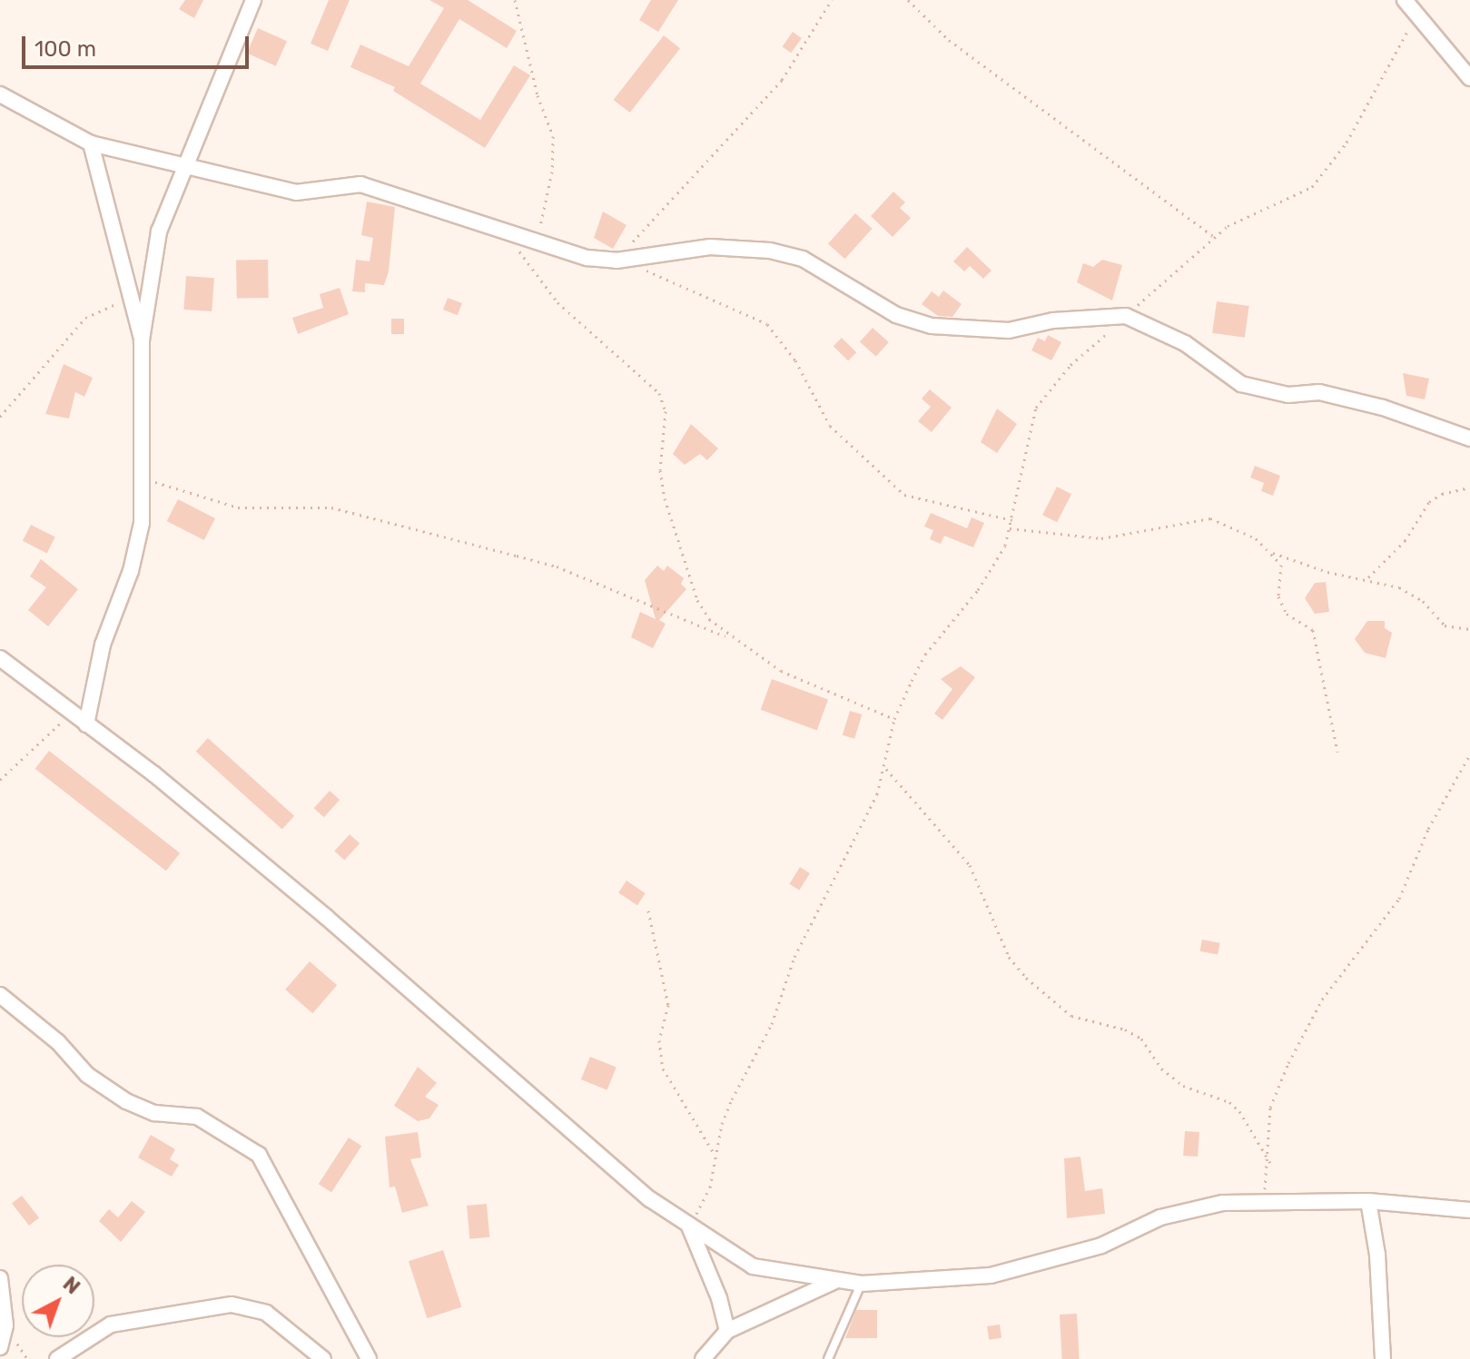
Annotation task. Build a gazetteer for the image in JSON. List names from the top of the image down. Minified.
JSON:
{"scale_bar":"100 m","north":"top right"}
